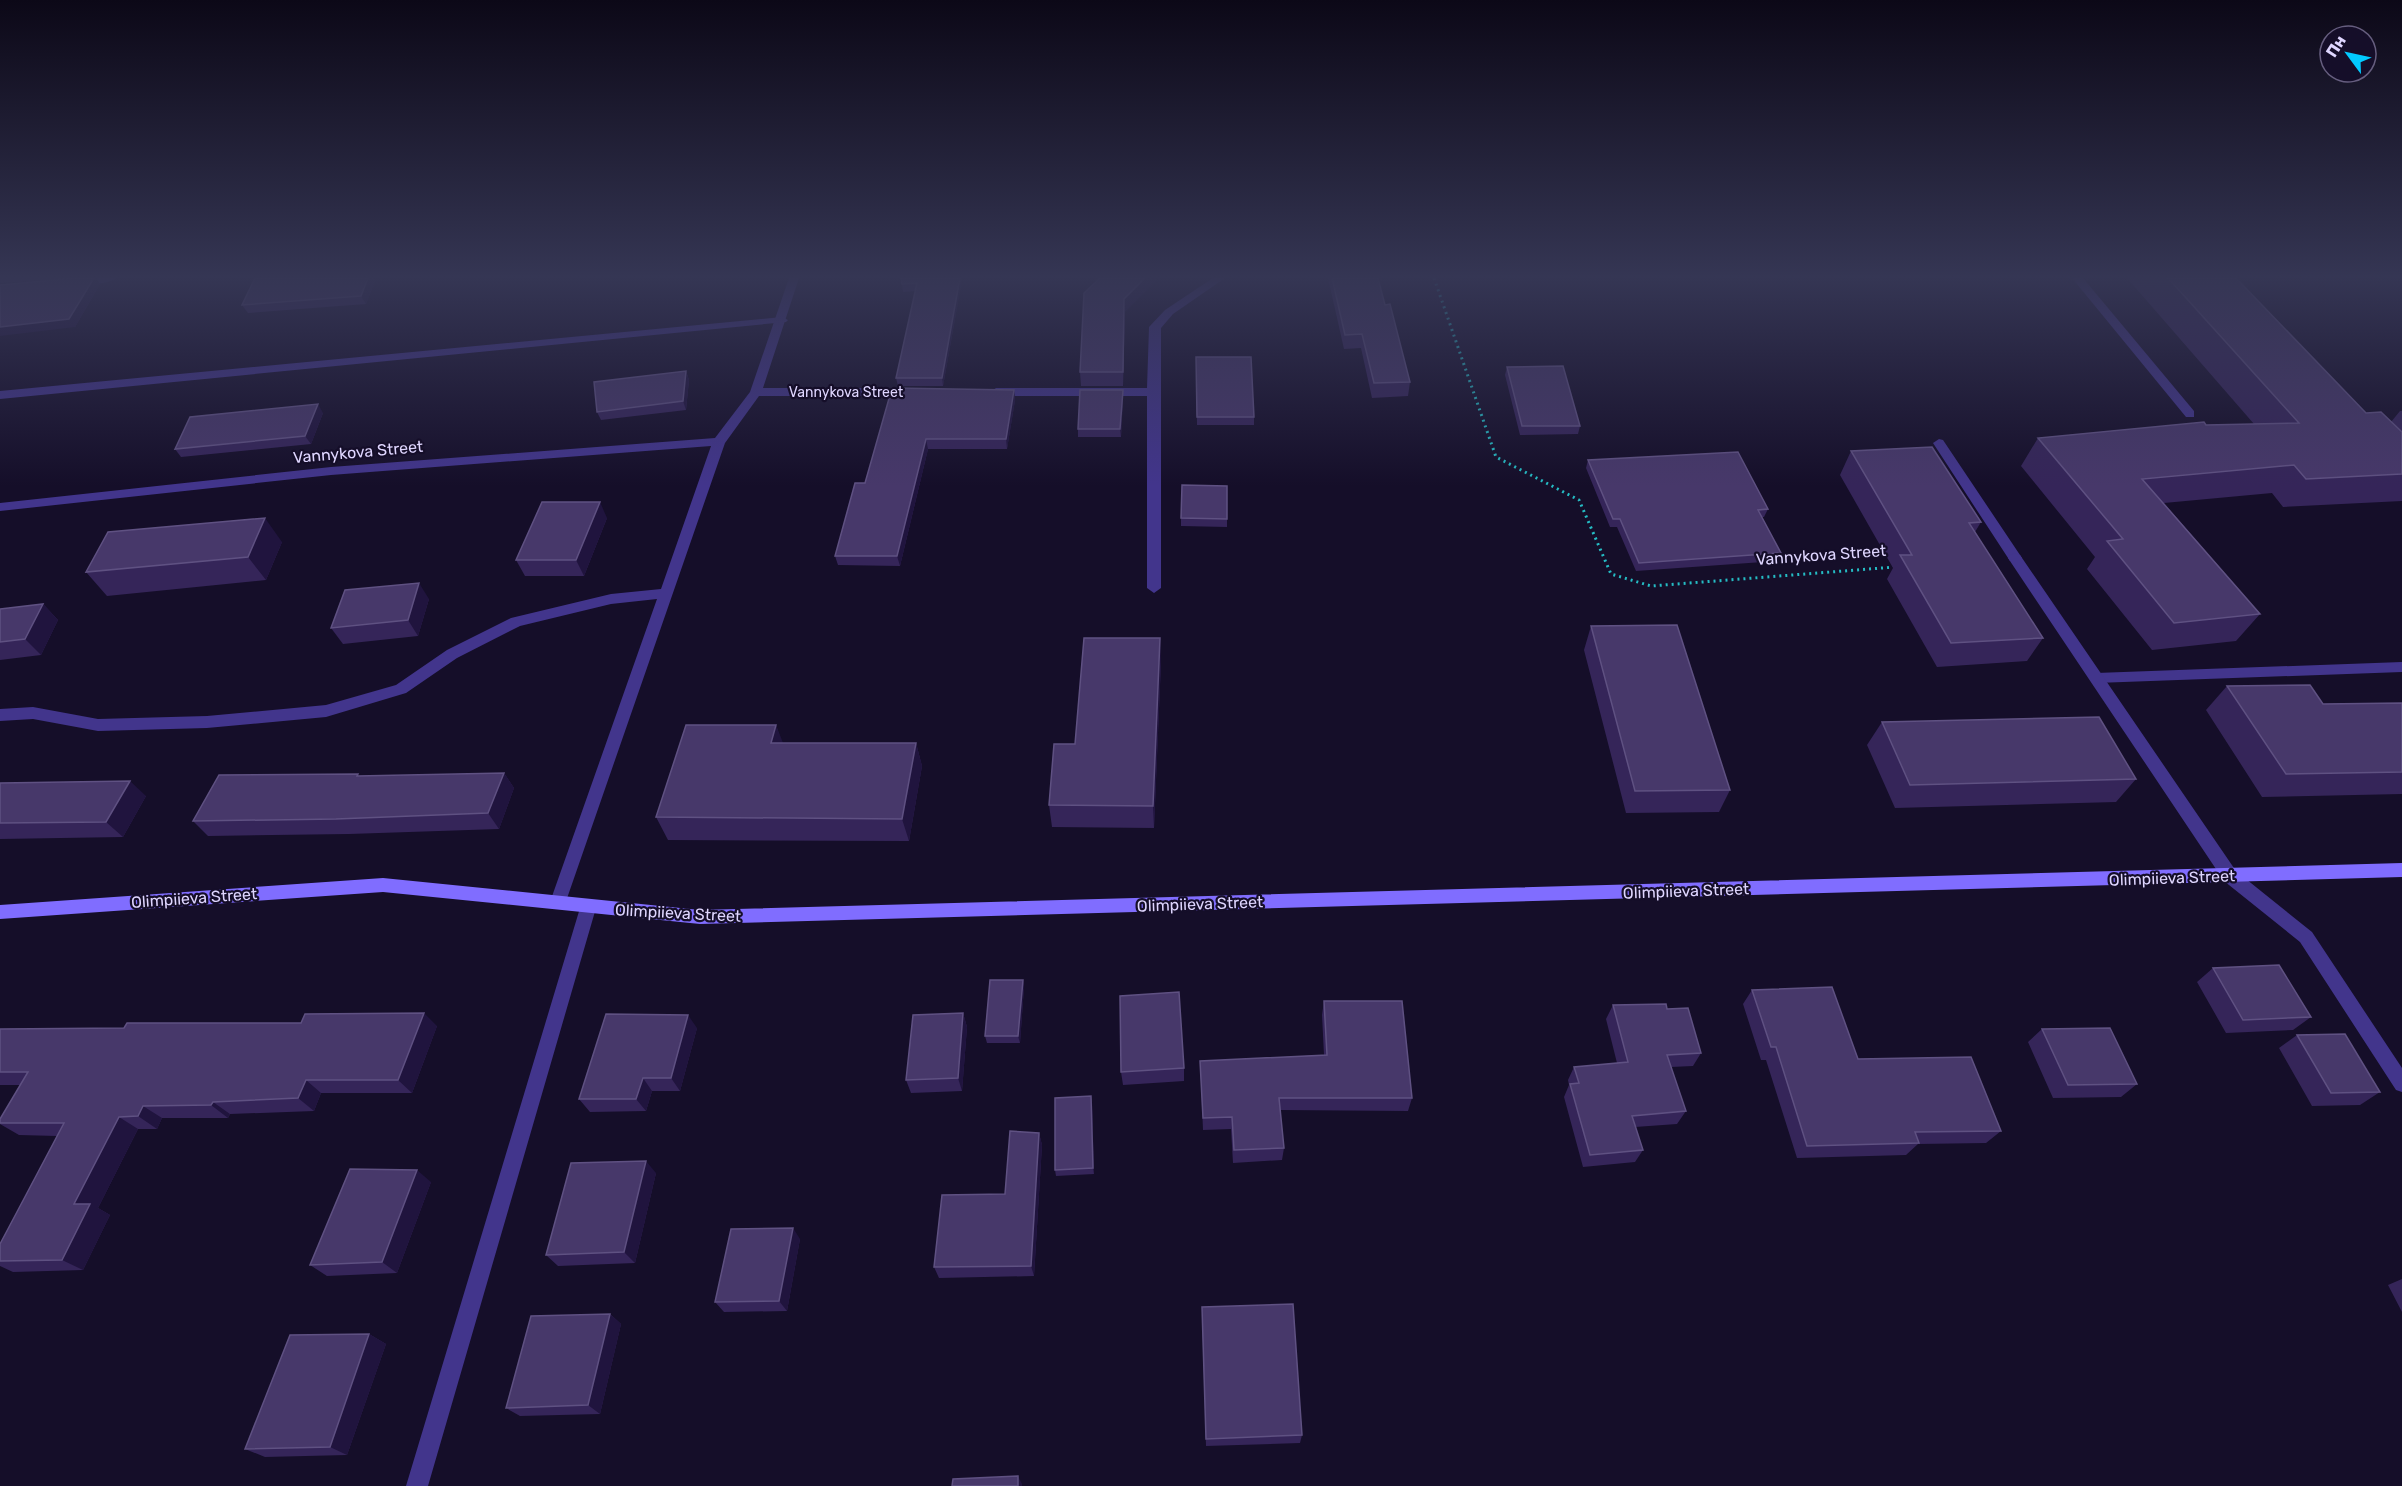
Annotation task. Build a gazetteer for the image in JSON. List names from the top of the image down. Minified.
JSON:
{"streets":{"main road":["Olimpiieva Street"],"street":["Vannykova Street"]},"north":"top left"}
